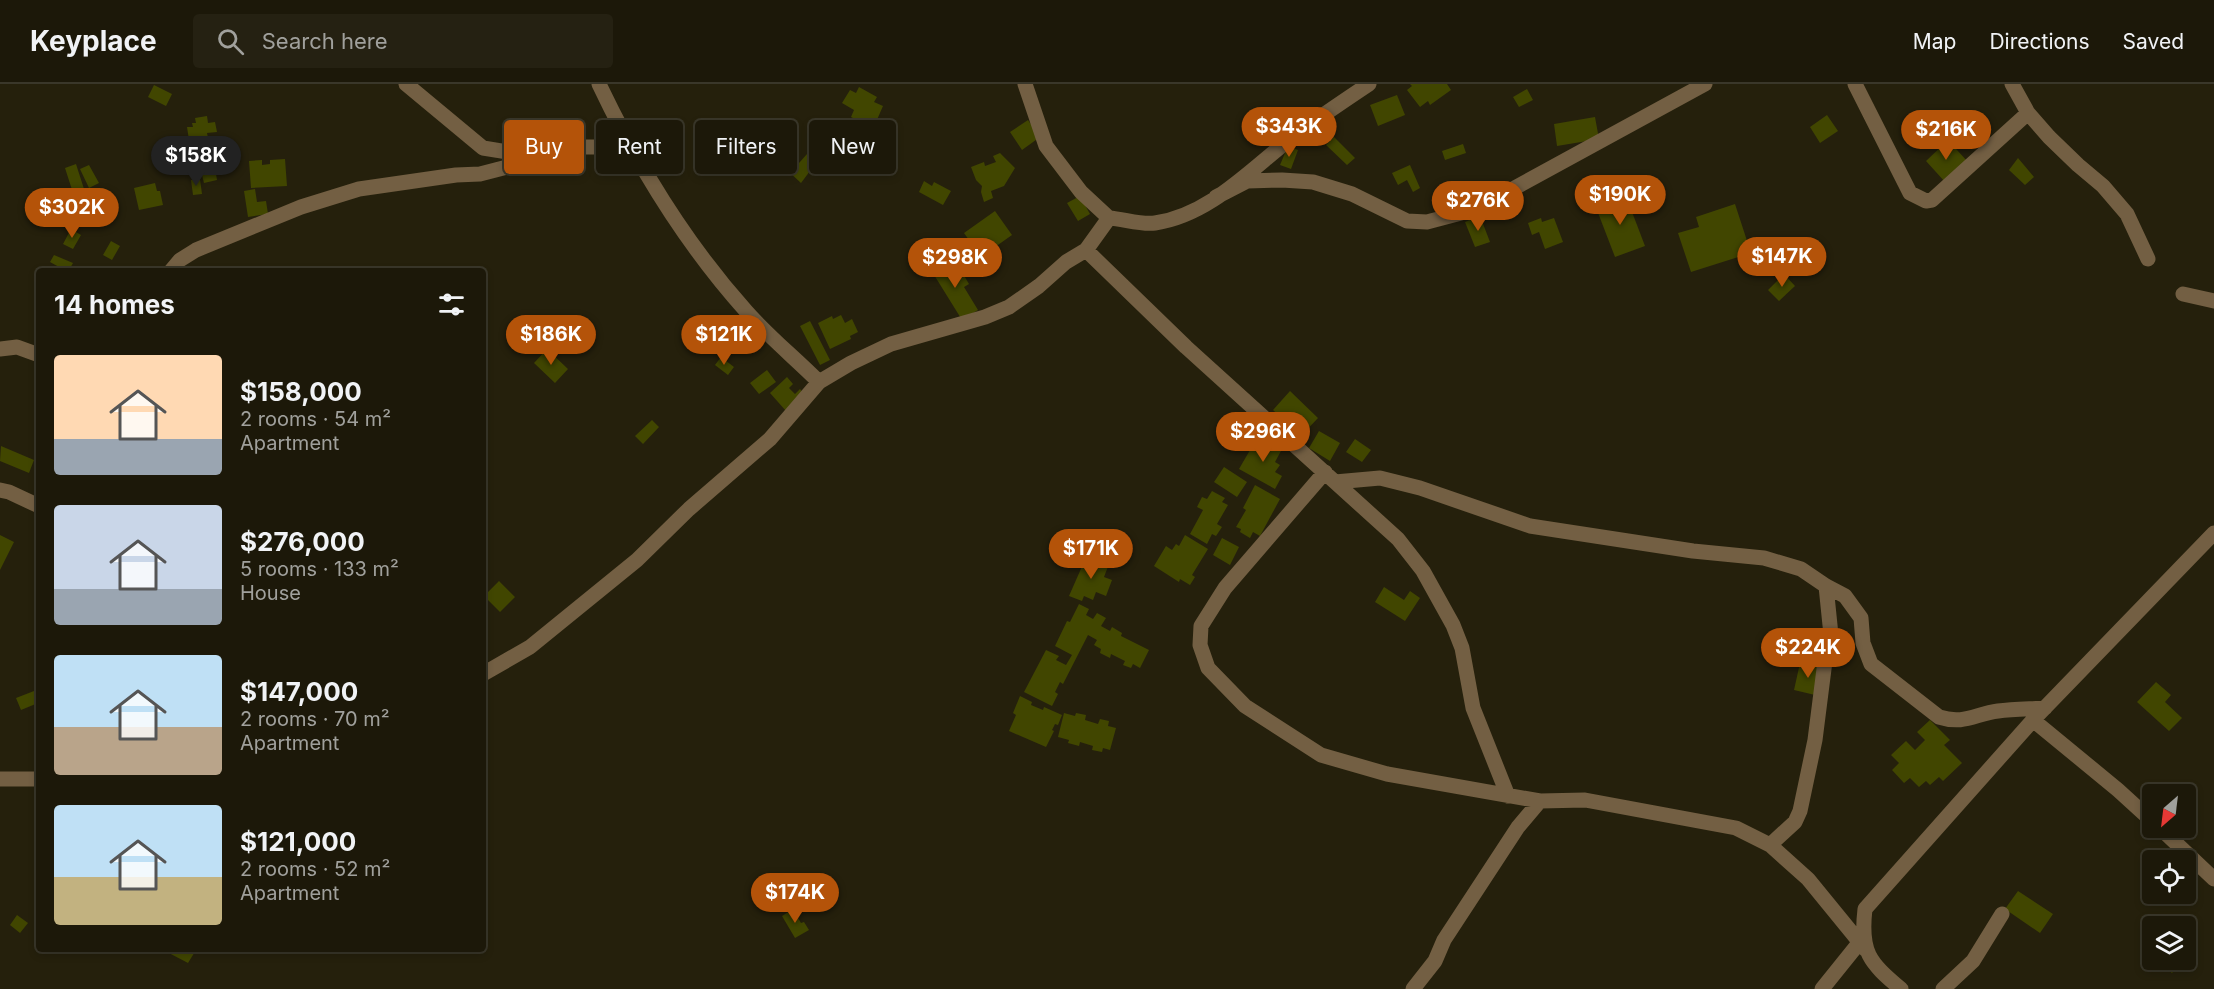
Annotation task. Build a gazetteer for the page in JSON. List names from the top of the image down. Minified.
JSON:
{"north":"bottom left","page":{"header":"Keyplace","search":"Search here","nav":["Map","Directions","Saved"],"price":["$343K","$216K","$158K","$190K","$276K","$302K","$147K","$298K","$186K","$121K","$296K","$171K","$224K","$174K"],"chip":["Buy","Rent","Filters","New"],"heading":"14 homes","list":[{"name":"$158,000","note":"2 rooms · 54 m² · Apartment"},{"name":"$276,000","note":"5 rooms · 133 m² · House"},{"name":"$147,000","note":"2 rooms · 70 m² · Apartment"},{"name":"$121,000","note":"2 rooms · 52 m² · Apartment"}]}}
